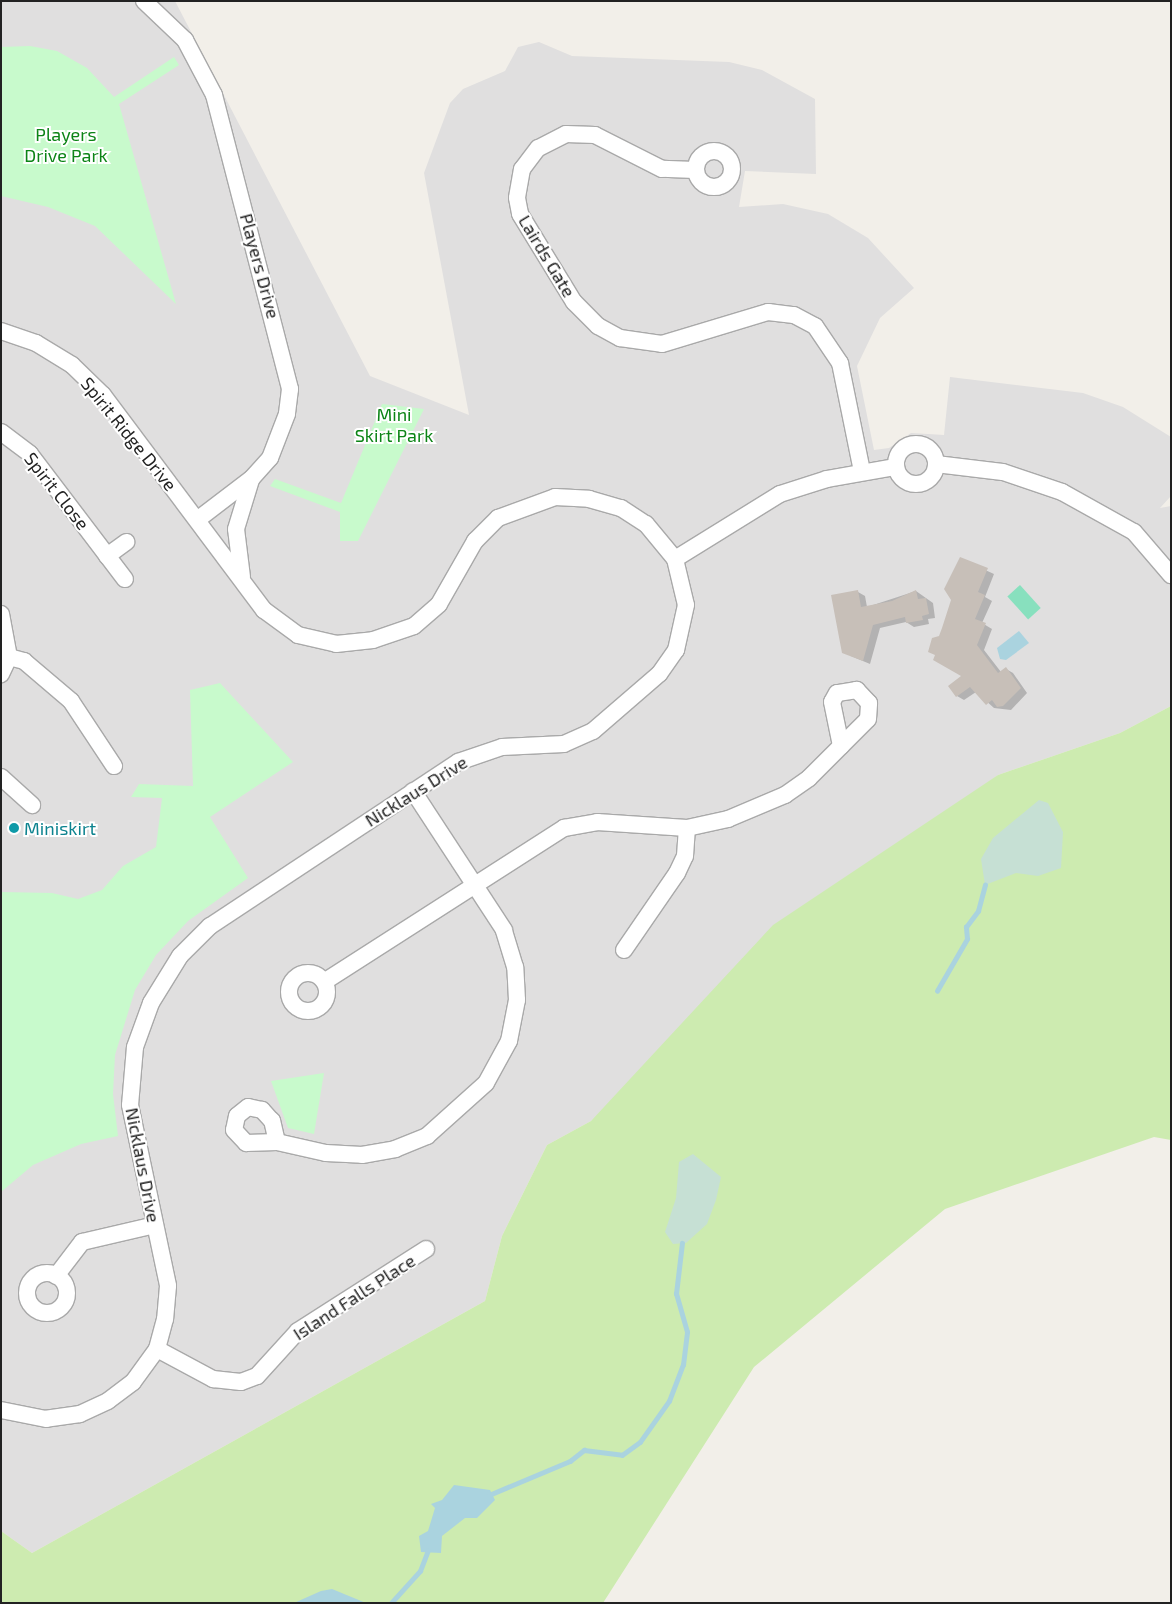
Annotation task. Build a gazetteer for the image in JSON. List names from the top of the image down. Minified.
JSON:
{"streets":{"street":["Lairds Gate","Players Drive","Spirit Ridge Drive","Spirit Close","Nicklaus Drive","Island Falls Place"]},"crossings":[["Players Drive","Spirit Ridge Drive"],["Players Drive","Nicklaus Drive"],["Spirit Ridge Drive","Nicklaus Drive"],["Nicklaus Drive","Island Falls Place"]],"parks":["Players Drive Park","Mini Skirt Park"],"places":["Miniskirt"]}
